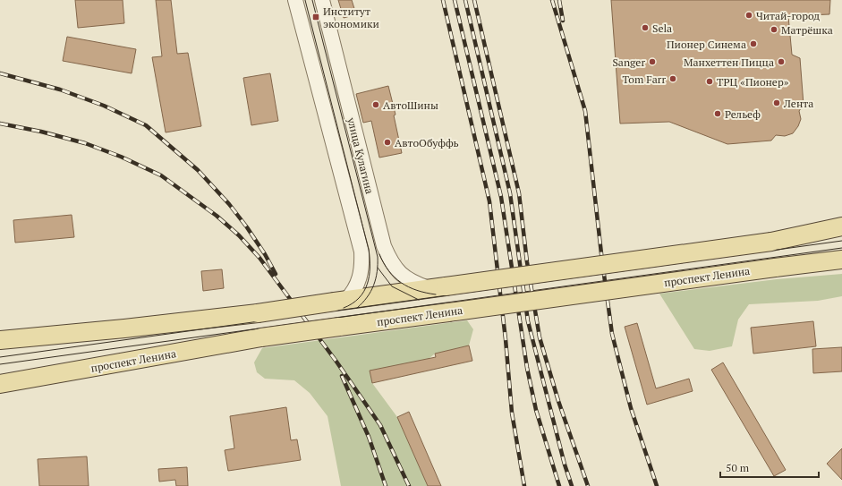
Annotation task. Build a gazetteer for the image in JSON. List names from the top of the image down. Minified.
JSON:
{"streets":{"main road":["проспект Ленина"],"street":["улица Кулагина"]},"places":{"other":["Читай-город","Sela","Матрёшка","Пионер Синема","Sanger","Манхеттен Пицца","Tom Farr","ТРЦ «Пионер»","Лента","АвтоШины","Рельеф","АвтоОбуффь"],"transit":["Институт экономики"]},"scale_bar":"50 m"}
